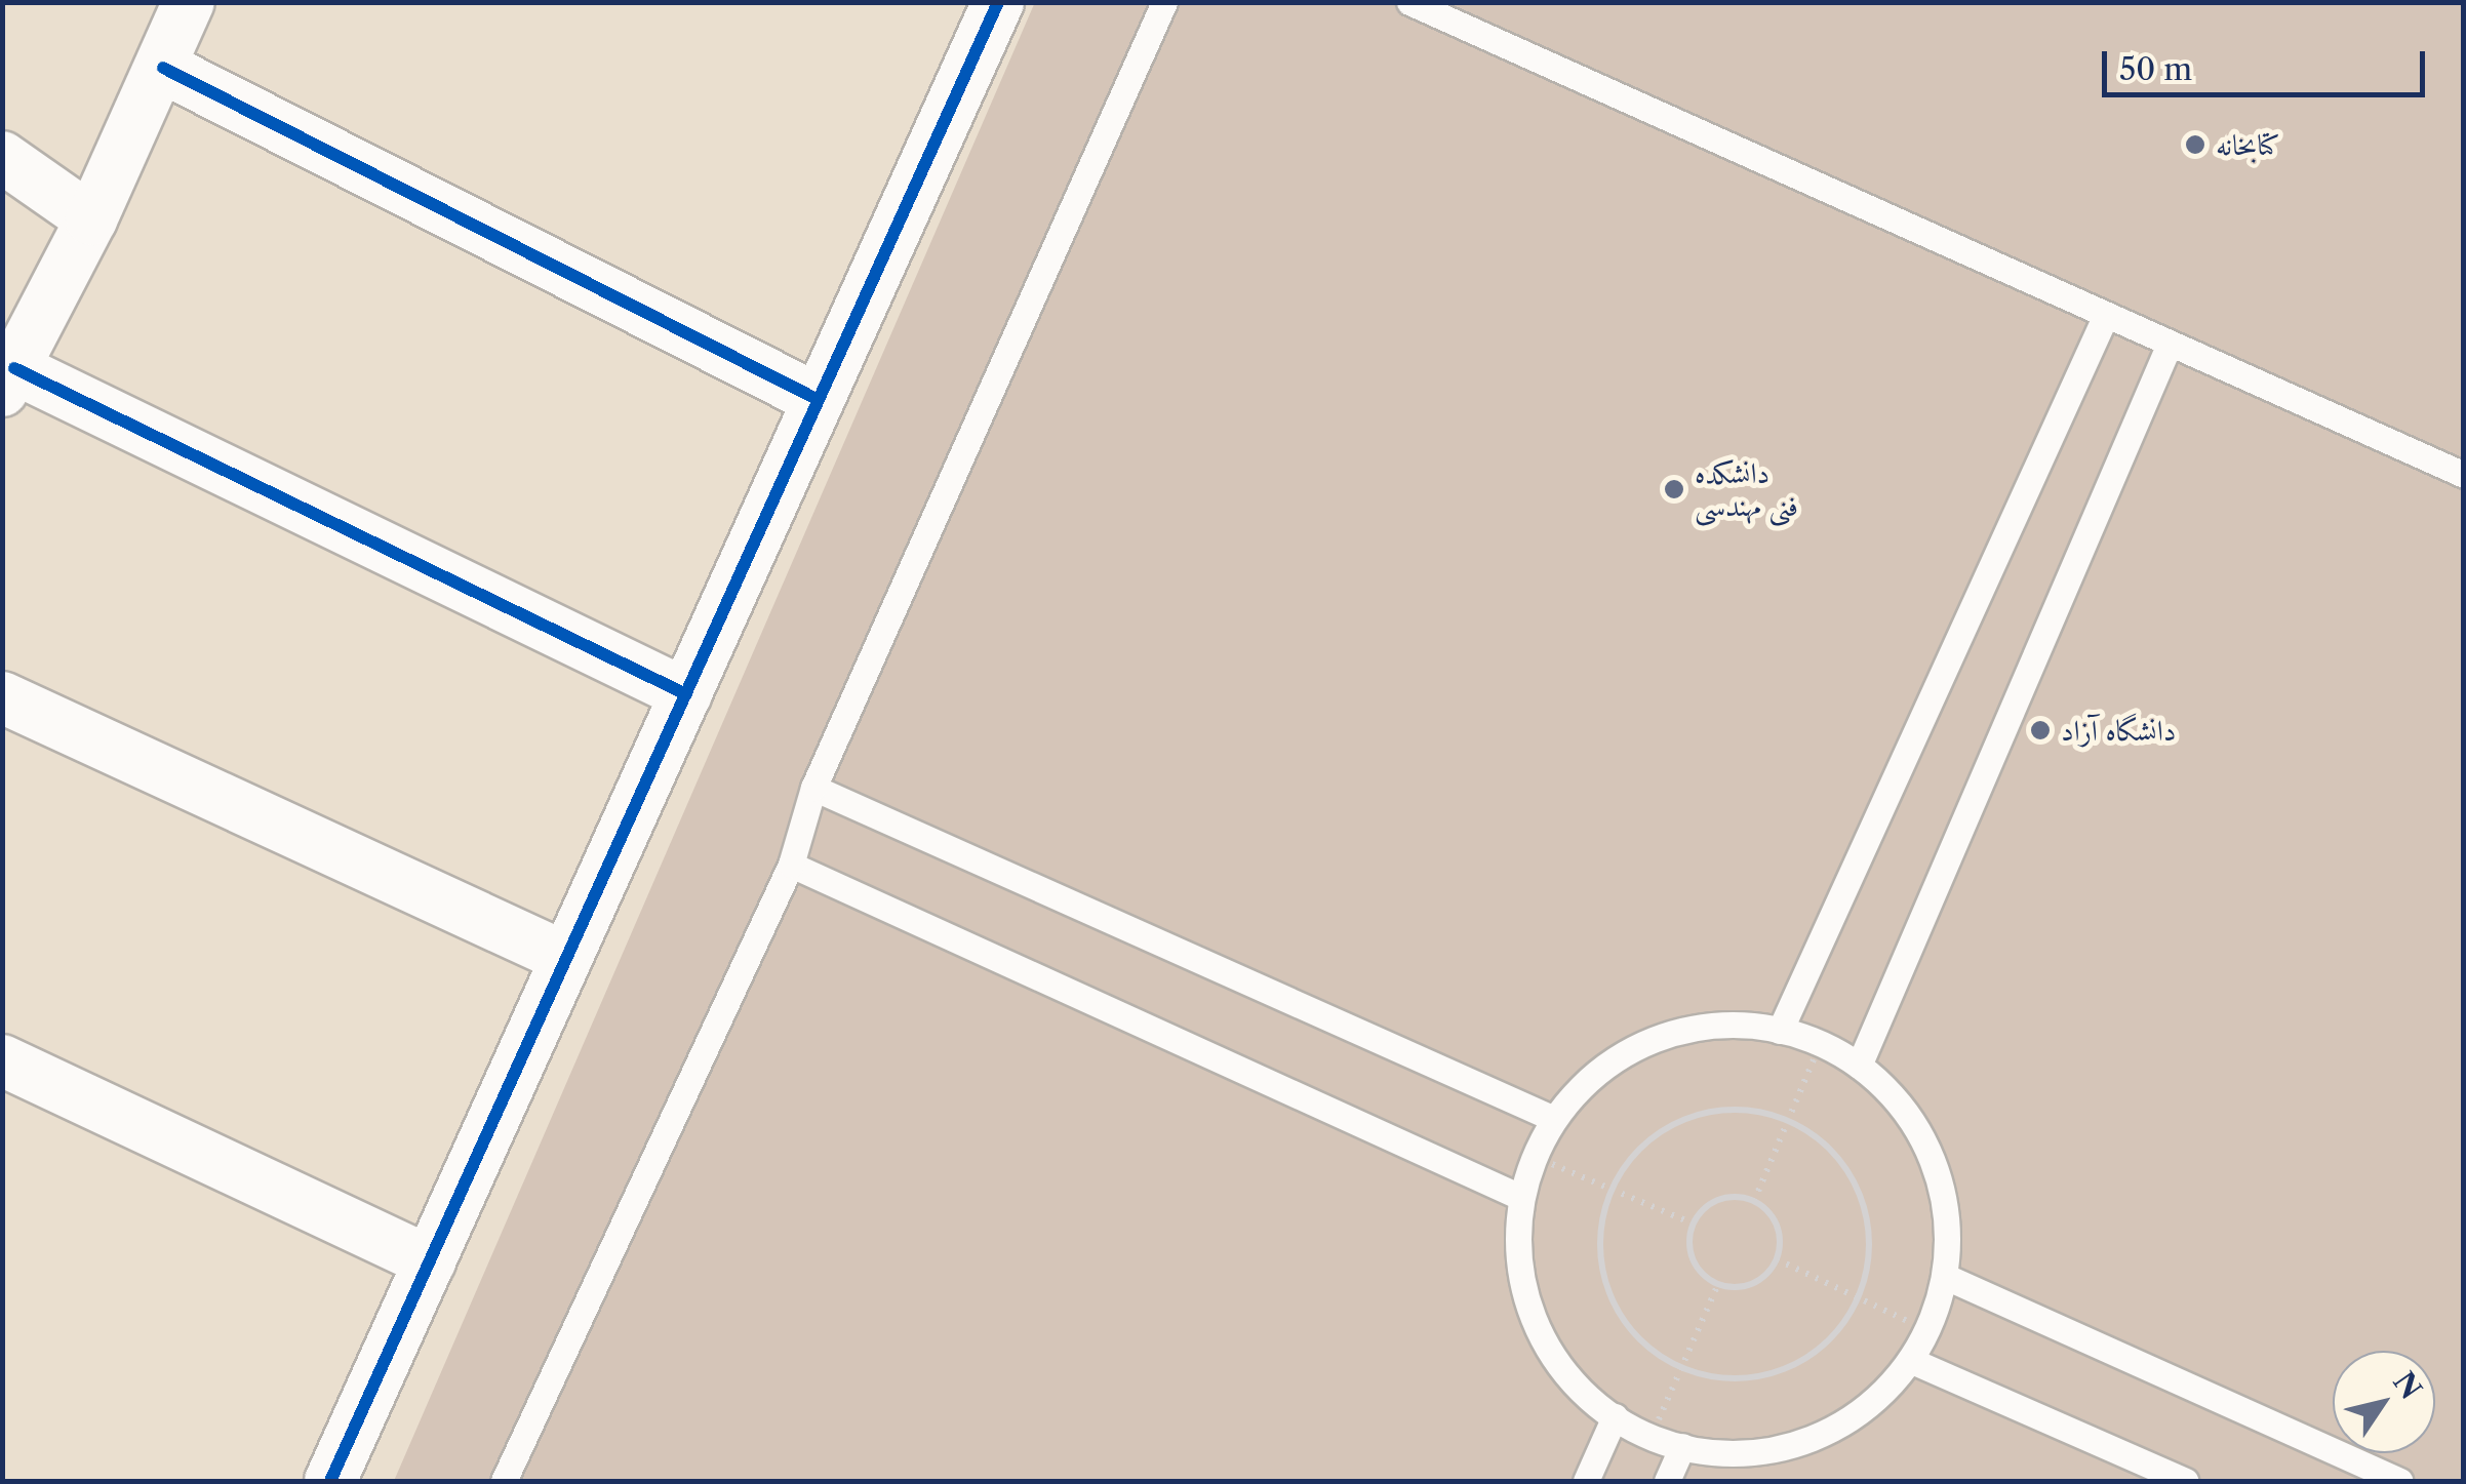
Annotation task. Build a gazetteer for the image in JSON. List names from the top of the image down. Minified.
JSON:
{"places":["کتابخانه","دانشکده فنی مهندسی","دانشگاه آزاد"],"scale_bar":"50 m","north":"top right"}
